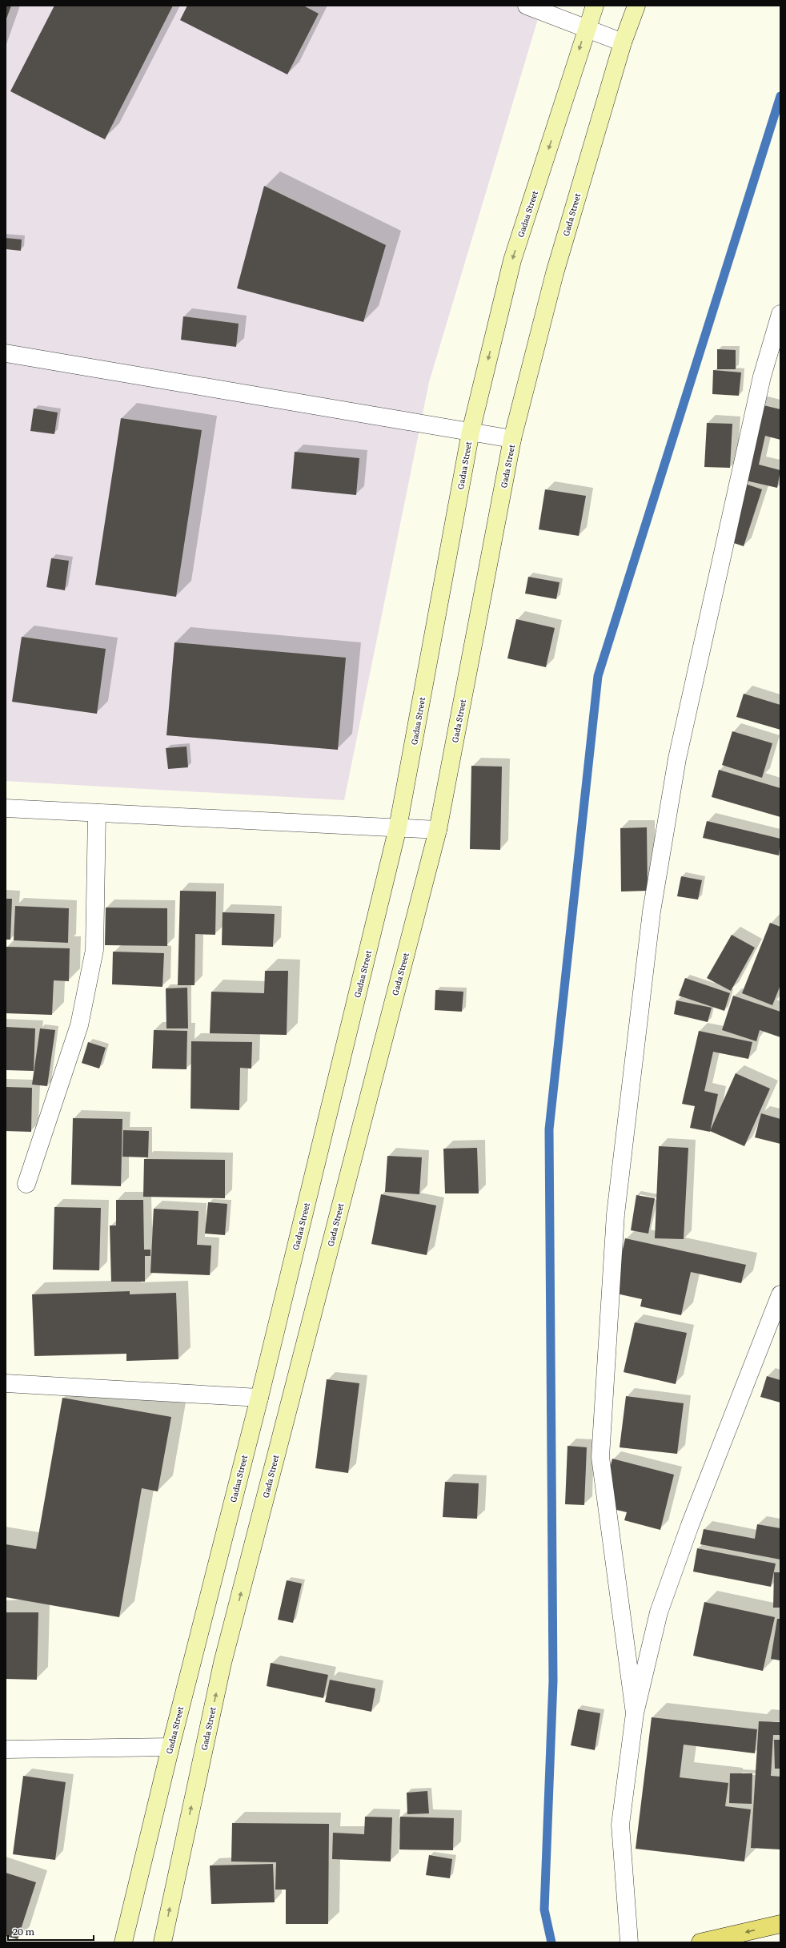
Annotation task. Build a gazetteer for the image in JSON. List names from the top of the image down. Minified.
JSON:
{"streets":{"main road":["Gadaa Street","Gada Street"]},"one_way":["Gada Street"],"scale_bar":"20 m"}
